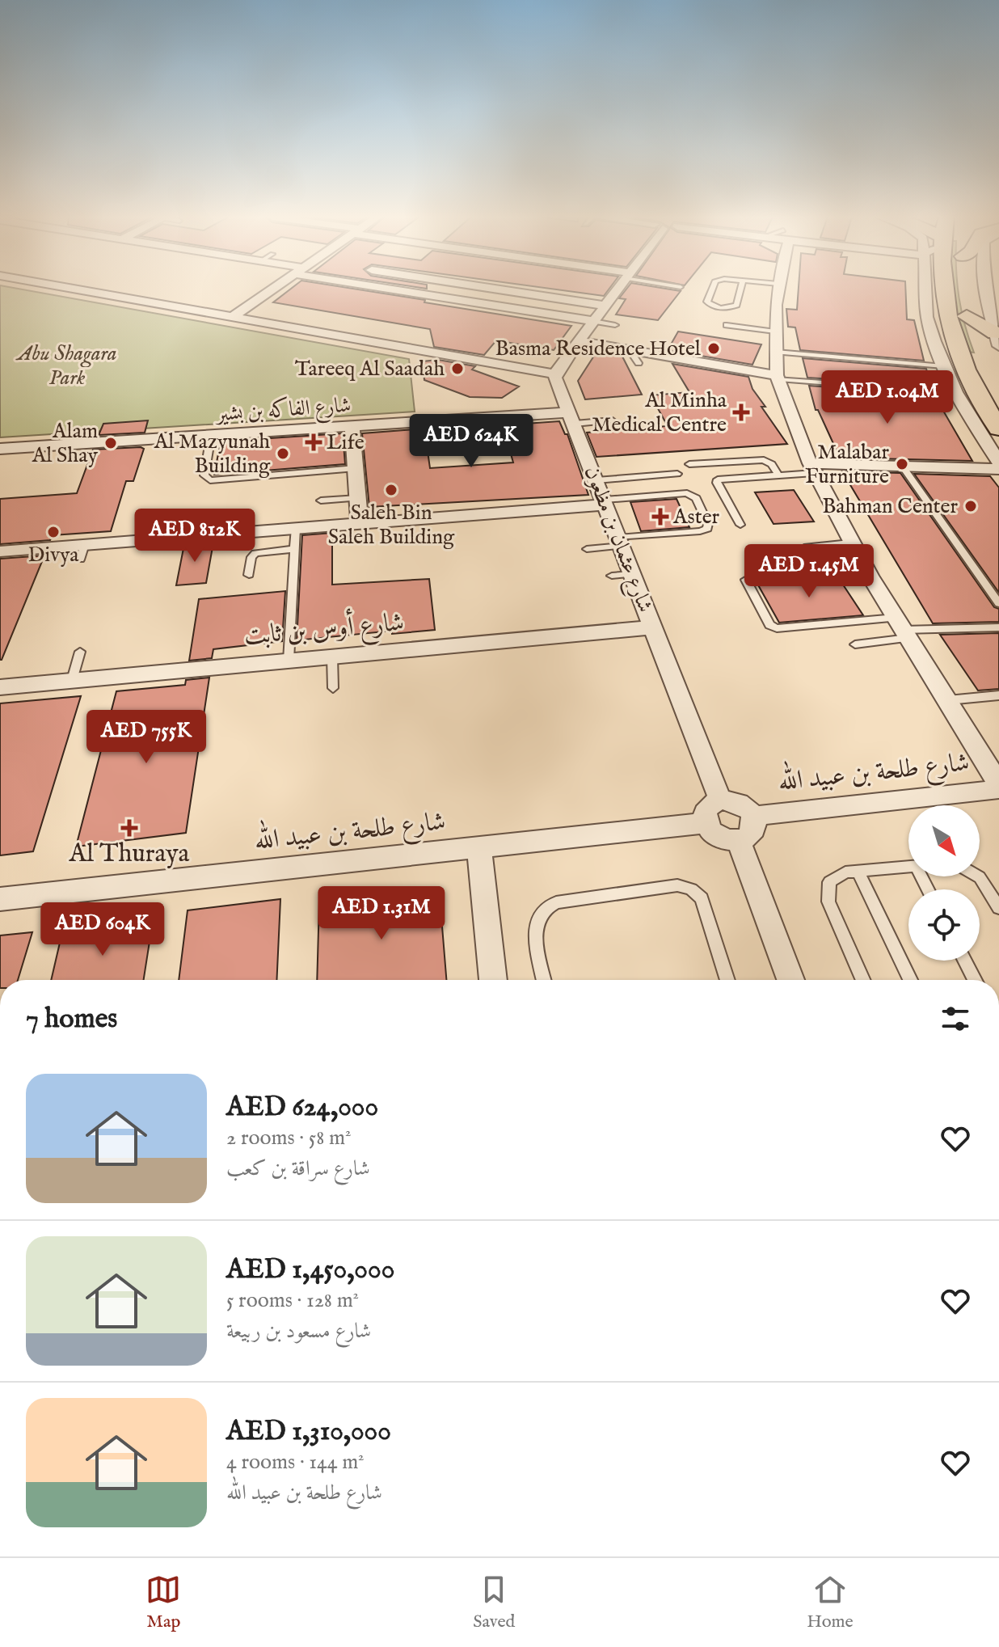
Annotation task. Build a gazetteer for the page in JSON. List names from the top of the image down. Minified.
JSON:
{"streets":{"street":["شارع الفاكه بن بشير","شارع عثمان بن مظعون","شارع أوس بن ثابت","شارع طلحة بن عبيد الله"]},"crossings":[["شارع الفاكه بن بشير","شارع عثمان بن مظعون"],["شارع عثمان بن مظعون","شارع أوس بن ثابت"],["شارع عثمان بن مظعون","شارع طلحة بن عبيد الله"]],"parks":["Abu Shagara Park"],"places":{"other":["Basma Residence Hotel","Tareeq Al Saadah","Alam Al Shay","Al Mazyunah Building","Malabar Furniture","Saleh Bin Saleh Building","Bahman Center","Divya"],"health":["Al Minha Medical Centre","Life","Aster","Al Thuraya"]},"north":"bottom right","page":{"price":["AED 1.04M","AED 624K","AED 812K","AED 1.45M","AED 755K","AED 1.31M","AED 604K"],"heading":"7 homes","list":[{"name":"AED 624,000","note":"2 rooms · 58 m² · شارع سراقة بن كعب"},{"name":"AED 1,450,000","note":"5 rooms · 128 m² · شارع مسعود بن ربيعة"},{"name":"AED 1,310,000","note":"4 rooms · 144 m² · شارع طلحة بن عبيد الله"}],"tabs":["Map","Saved","Home"]}}
